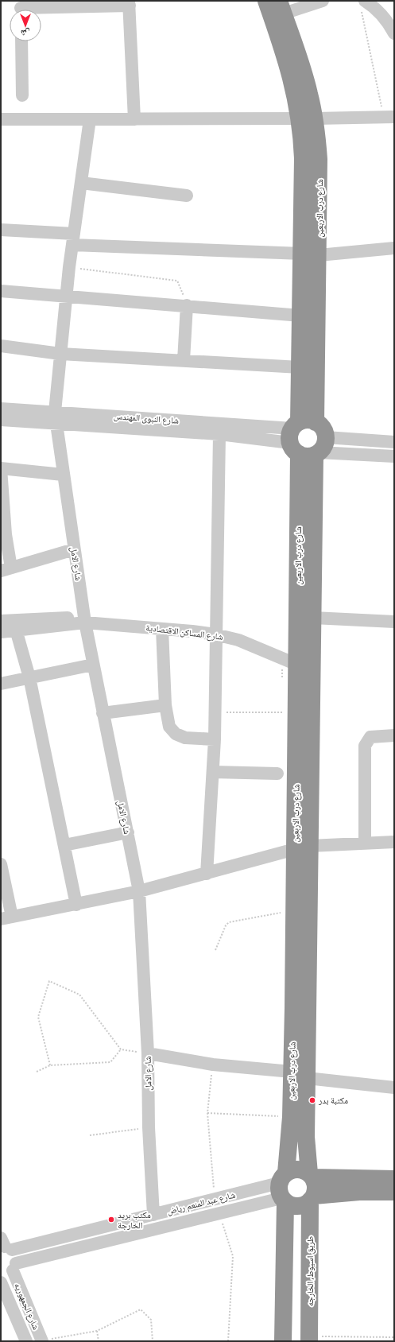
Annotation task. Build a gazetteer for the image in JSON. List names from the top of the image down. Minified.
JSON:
{"streets":{"highway":["شارع درب الاربعين","طريق اسيوط, الخارجه"],"street":["شارع النبوى المهندس","شارع الامل","شارع المساكن الاقتصادية","شارع عبد المنعم رياض","شارع الجمهوريه"]},"crossings":[["شارع درب الاربعين","شارع النبوى المهندس"],["شارع درب الاربعين","شارع المساكن الاقتصادية"],["شارع درب الاربعين","شارع عبد المنعم رياض"],["شارع درب الاربعين","طريق اسيوط, الخارجه"],["شارع النبوى المهندس","شارع الامل"],["شارع الامل","شارع المساكن الاقتصادية"],["شارع الامل","شارع عبد المنعم رياض"],["شارع عبد المنعم رياض","طريق اسيوط, الخارجه"],["شارع عبد المنعم رياض","شارع الجمهوريه"]],"places":["مكتبة بدر","مكتب بريد الخارجة"],"north":"bottom"}
